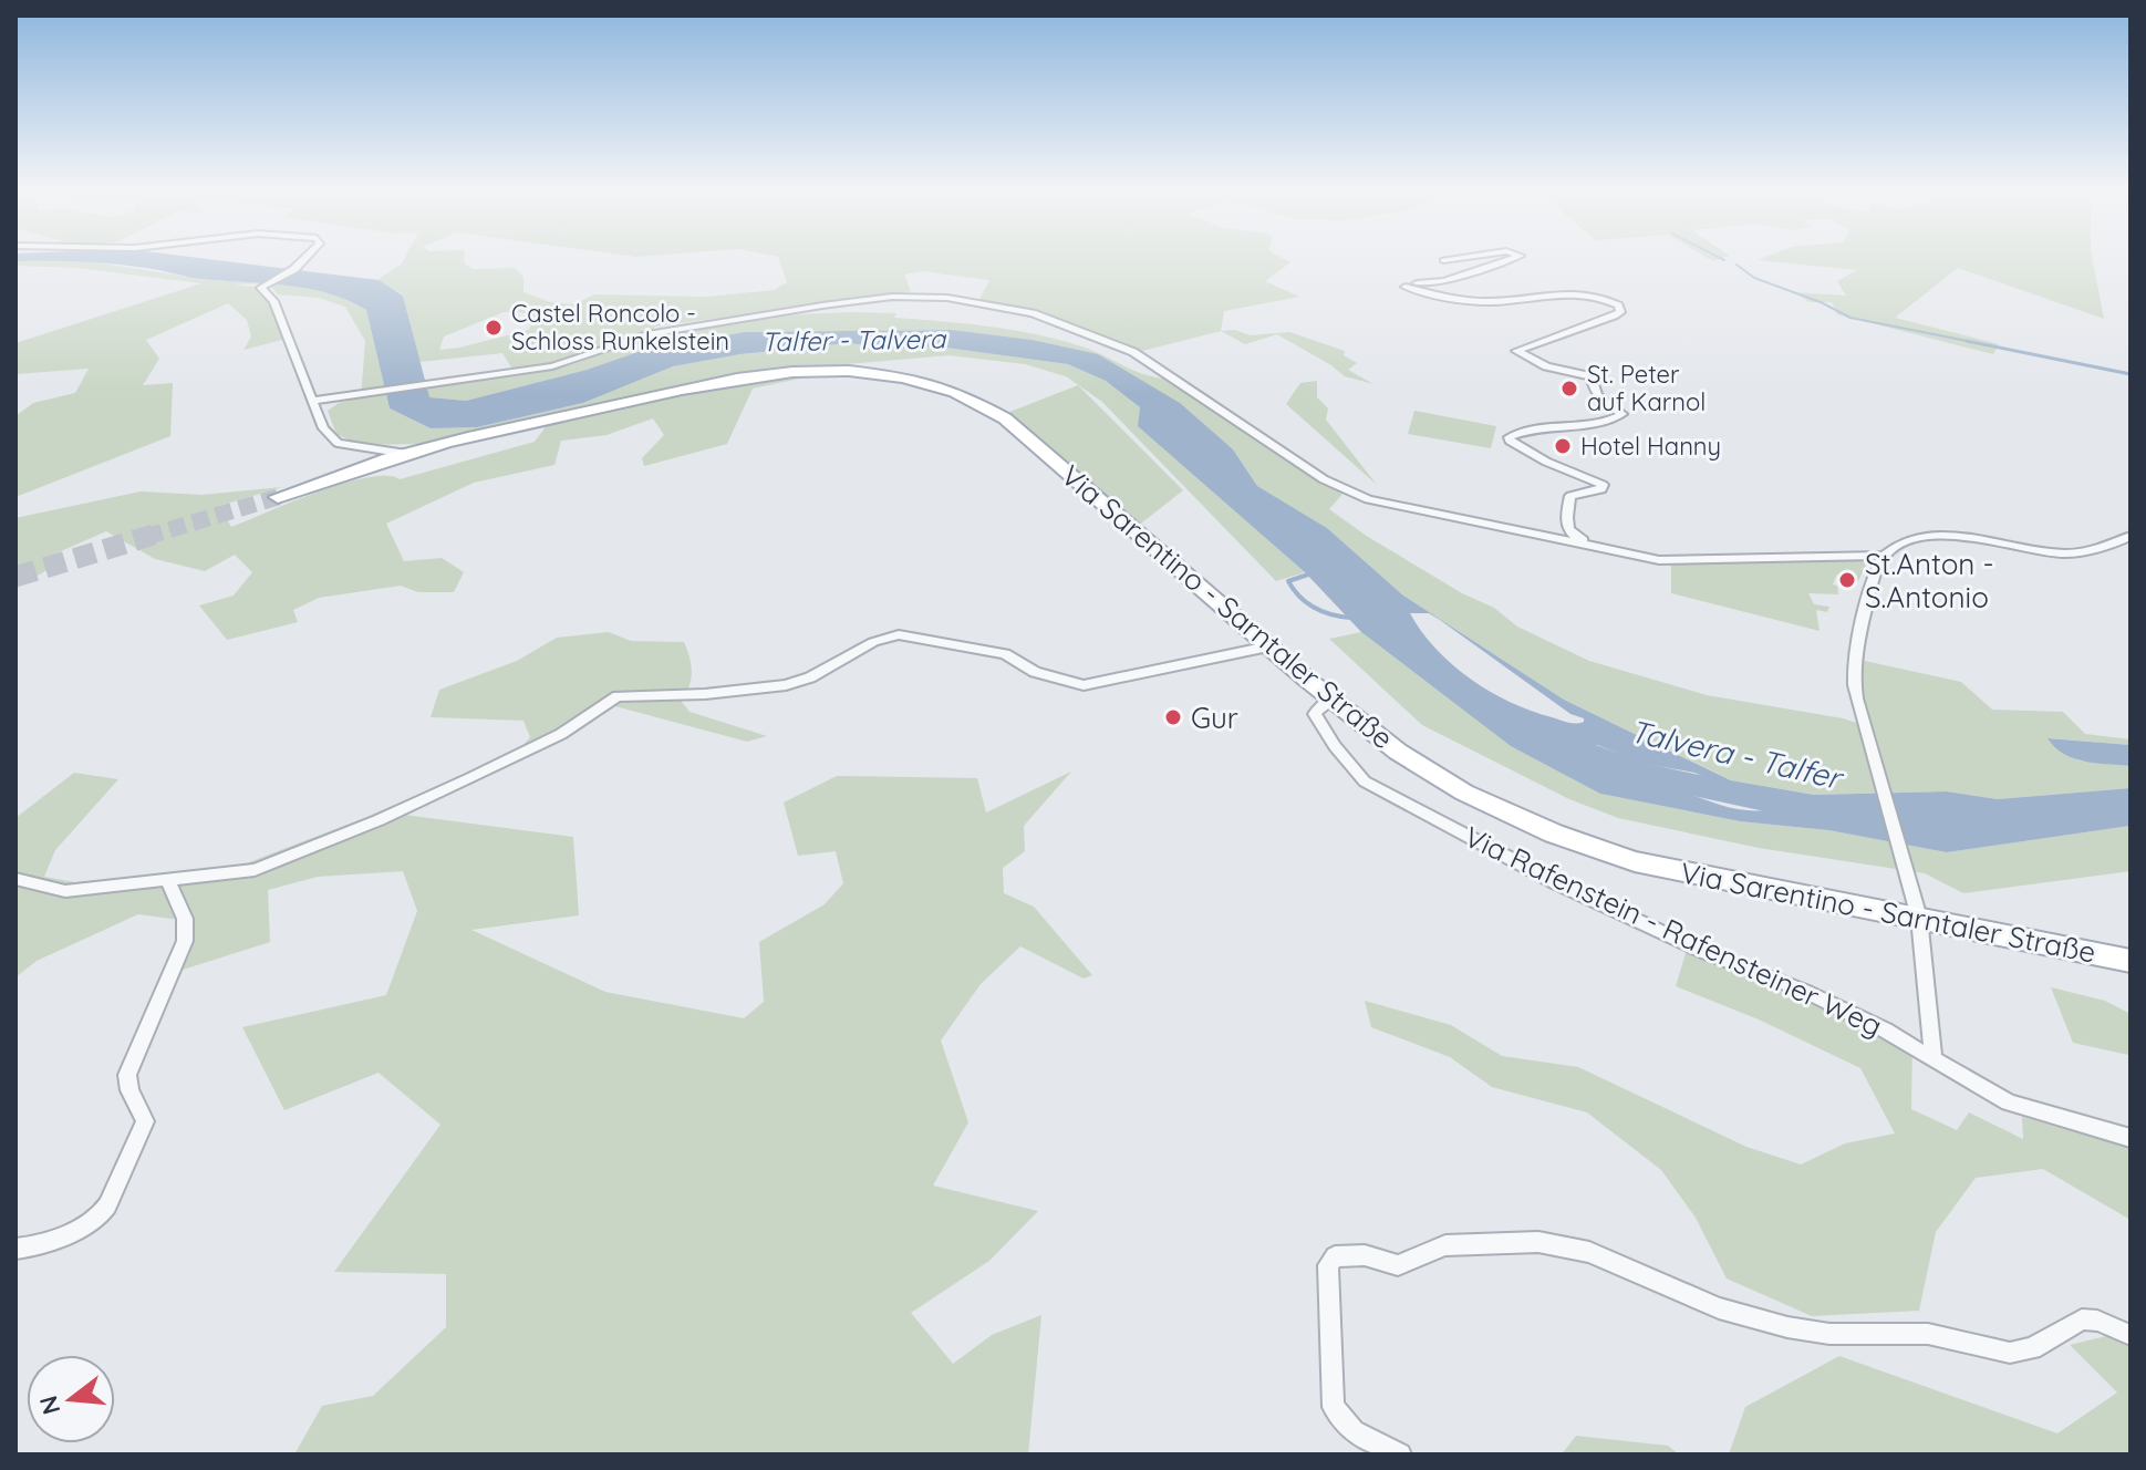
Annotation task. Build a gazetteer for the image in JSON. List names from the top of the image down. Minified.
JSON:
{"streets":{"main road":["Via Sarentino - Sarntaler Straße"],"street":["Via Rafenstein - Rafensteiner Weg"]},"crossings":[["Via Sarentino - Sarntaler Straße","Via Rafenstein - Rafensteiner Weg"]],"water":["Talfer - Talvera","Talvera - Talfer"],"places":["Castel Roncolo - Schloss Runkelstein","St. Peter auf Karnol","Hotel Hanny","St.Anton - S.Antonio","Gur"],"north":"left"}
